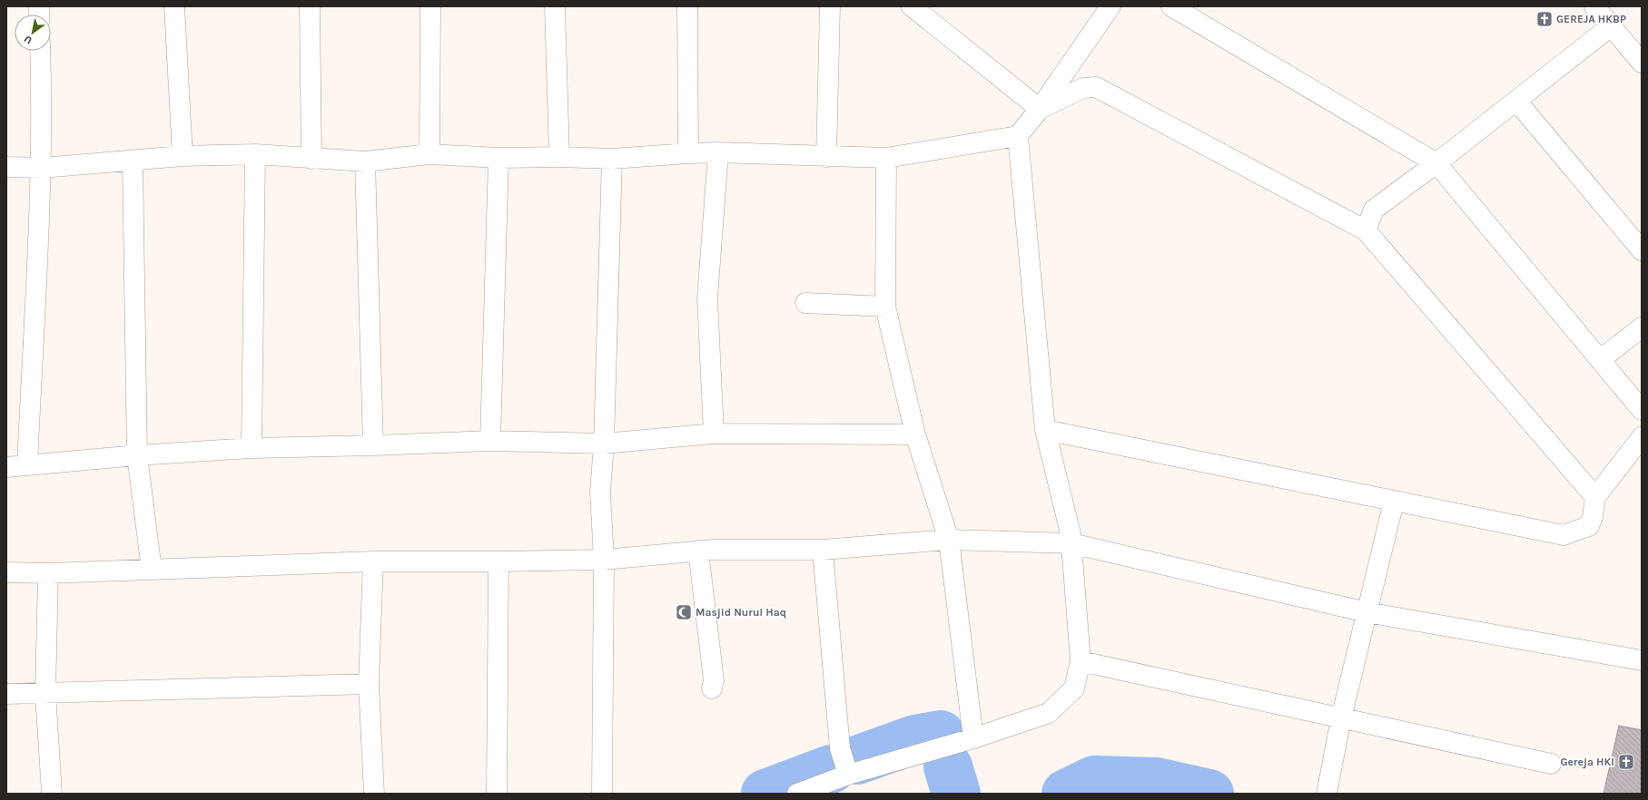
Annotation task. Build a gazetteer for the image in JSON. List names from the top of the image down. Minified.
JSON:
{"places":{"church":["GEREJA HKBP","Gereja HKI"],"mosque":["Masjid Nurul Haq"]},"north":"bottom left"}
